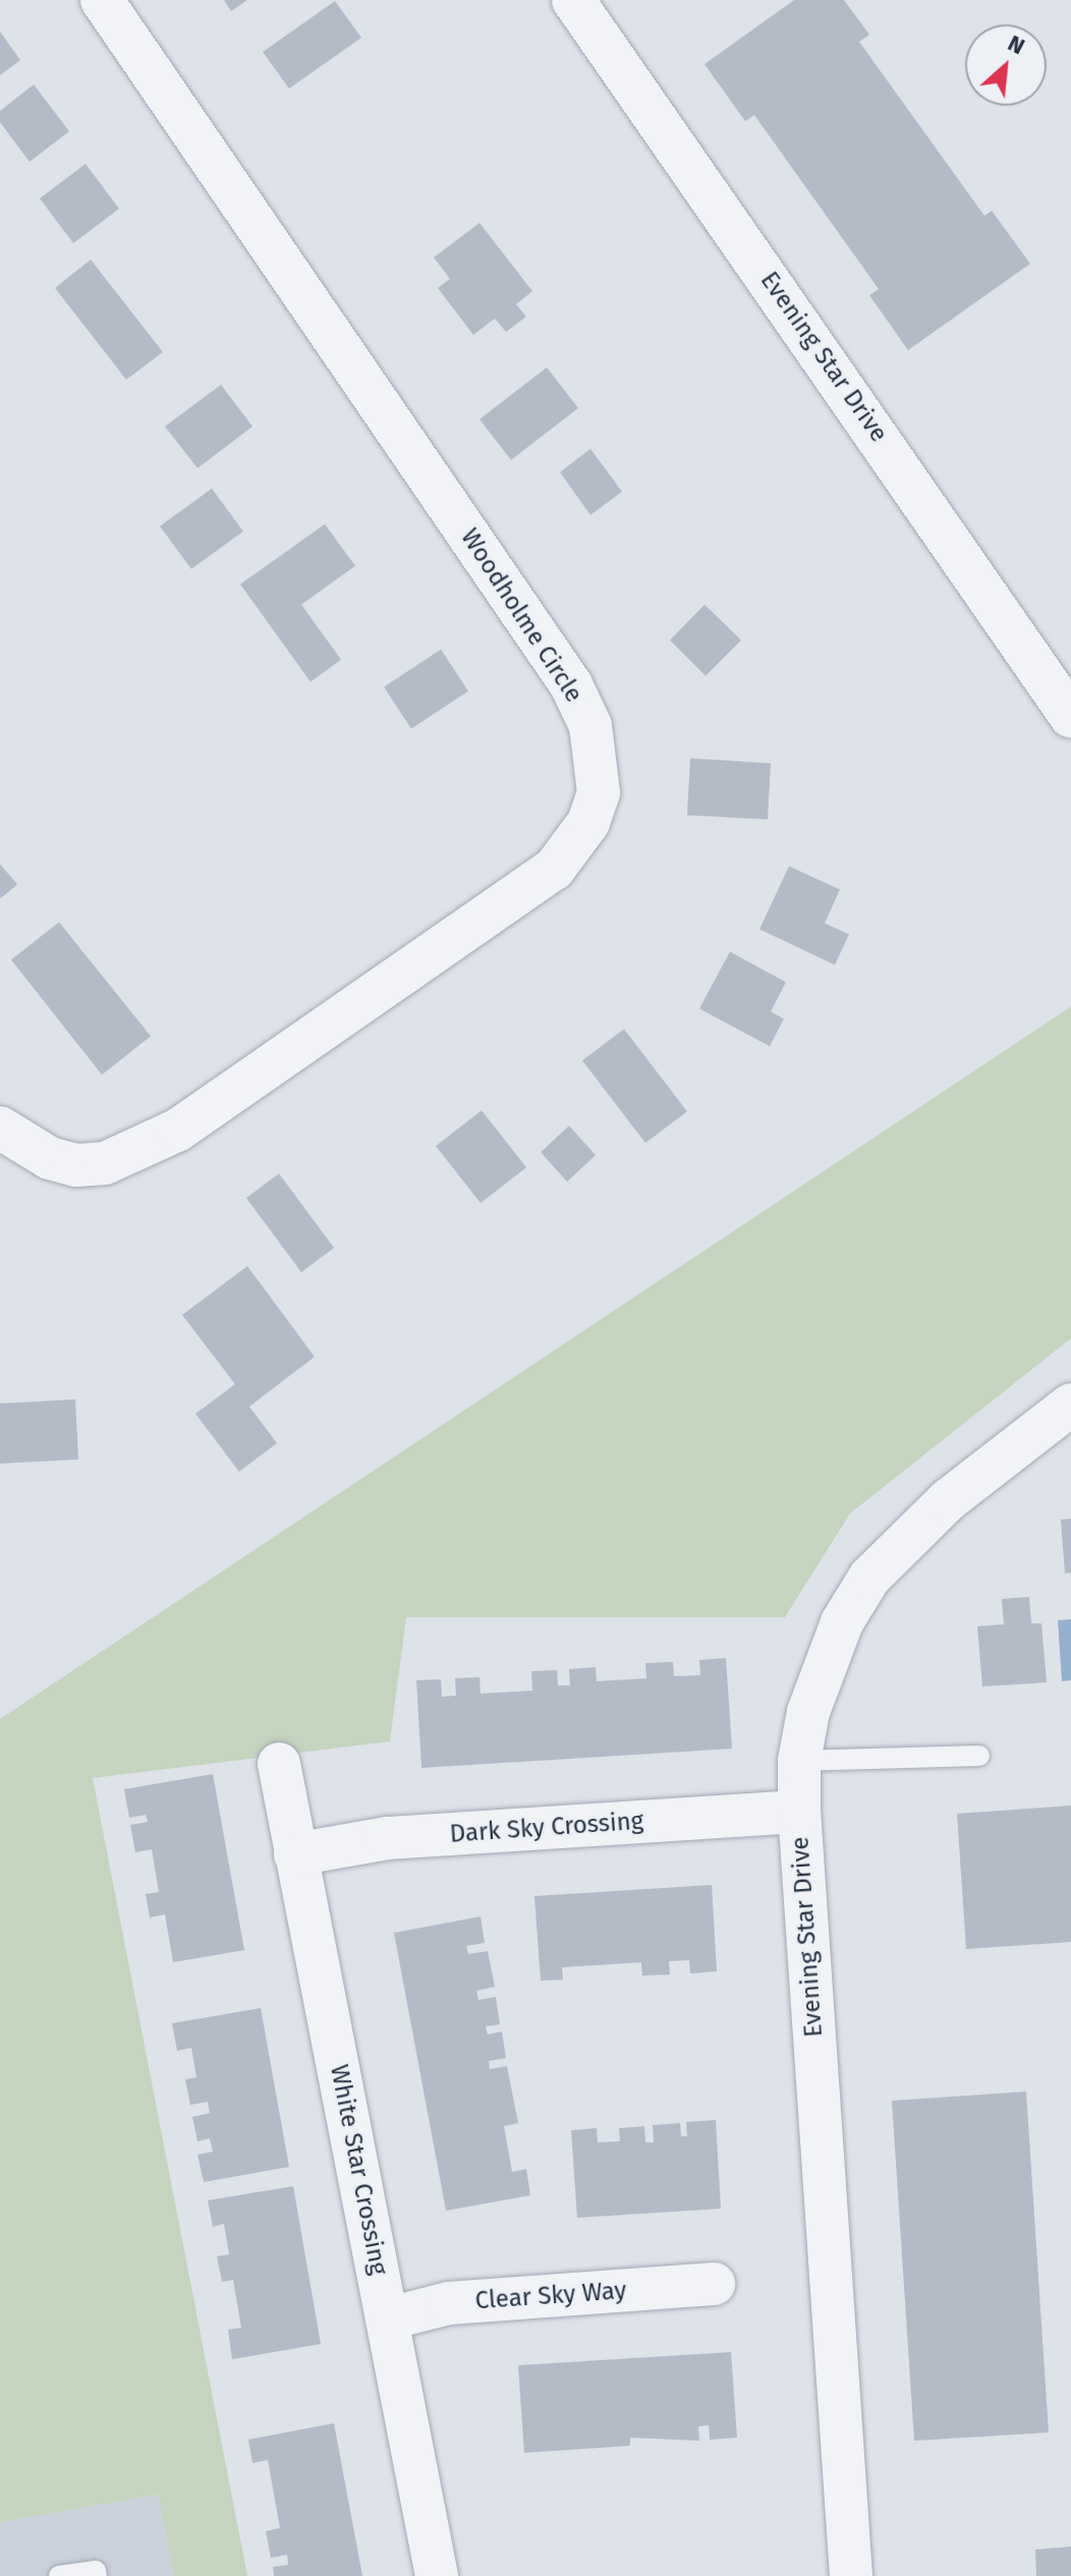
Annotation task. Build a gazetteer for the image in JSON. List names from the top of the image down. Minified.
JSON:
{"streets":{"street":["Evening Star Drive","Woodholme Circle","Dark Sky Crossing","White Star Crossing","Clear Sky Way"]},"crossings":[["Evening Star Drive","Dark Sky Crossing"],["Dark Sky Crossing","White Star Crossing"],["White Star Crossing","Clear Sky Way"]],"north":"top right"}
